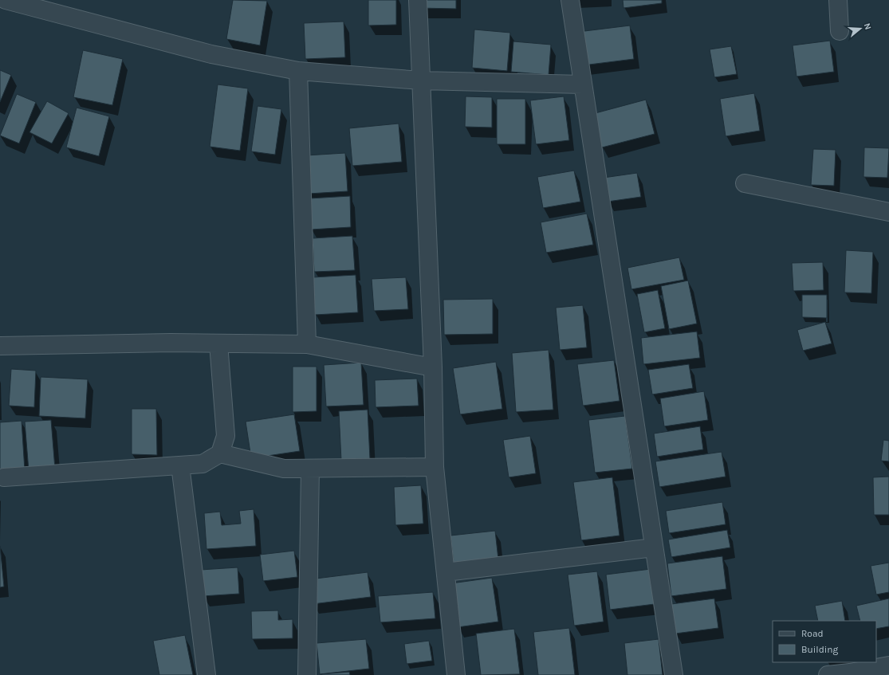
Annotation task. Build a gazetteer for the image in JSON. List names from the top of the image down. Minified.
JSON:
{"legend":["Road","Building"],"north":"right"}
